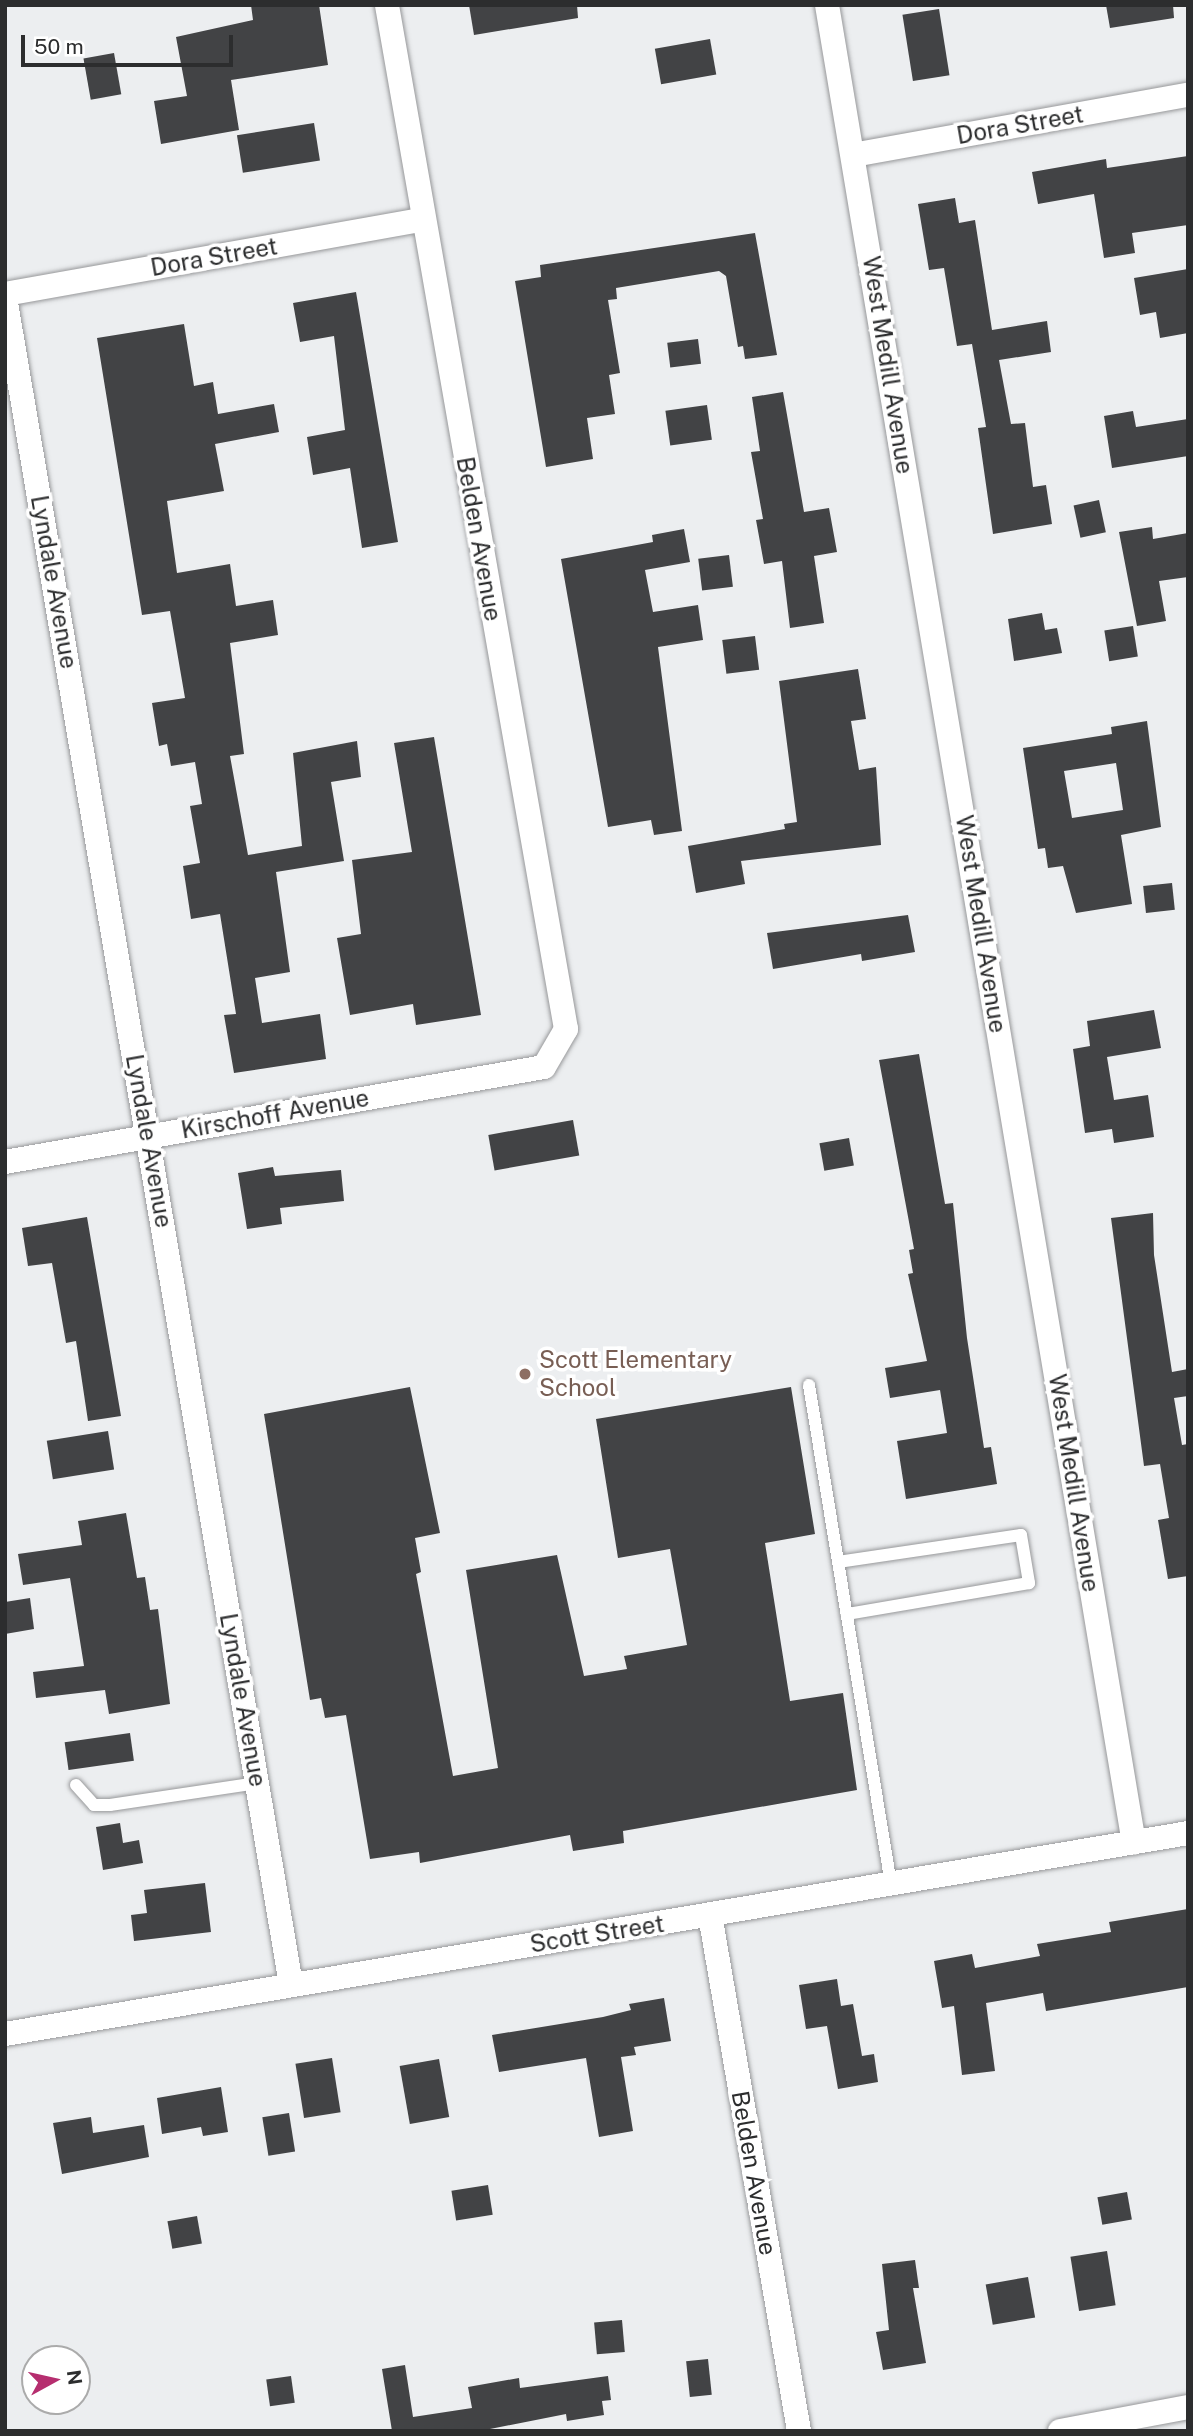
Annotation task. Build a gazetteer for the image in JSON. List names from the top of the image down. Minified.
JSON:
{"streets":{"street":["Dora Street","West Medill Avenue","Belden Avenue","Lyndale Avenue","Kirschoff Avenue","Scott Street"]},"crossings":[["Dora Street","West Medill Avenue"],["Dora Street","Belden Avenue"],["Dora Street","Lyndale Avenue"],["West Medill Avenue","Scott Street"],["Belden Avenue","Kirschoff Avenue"],["Belden Avenue","Scott Street"],["Lyndale Avenue","Kirschoff Avenue"],["Lyndale Avenue","Scott Street"]],"places":["Scott Elementary School"],"scale_bar":"50 m","north":"right"}
